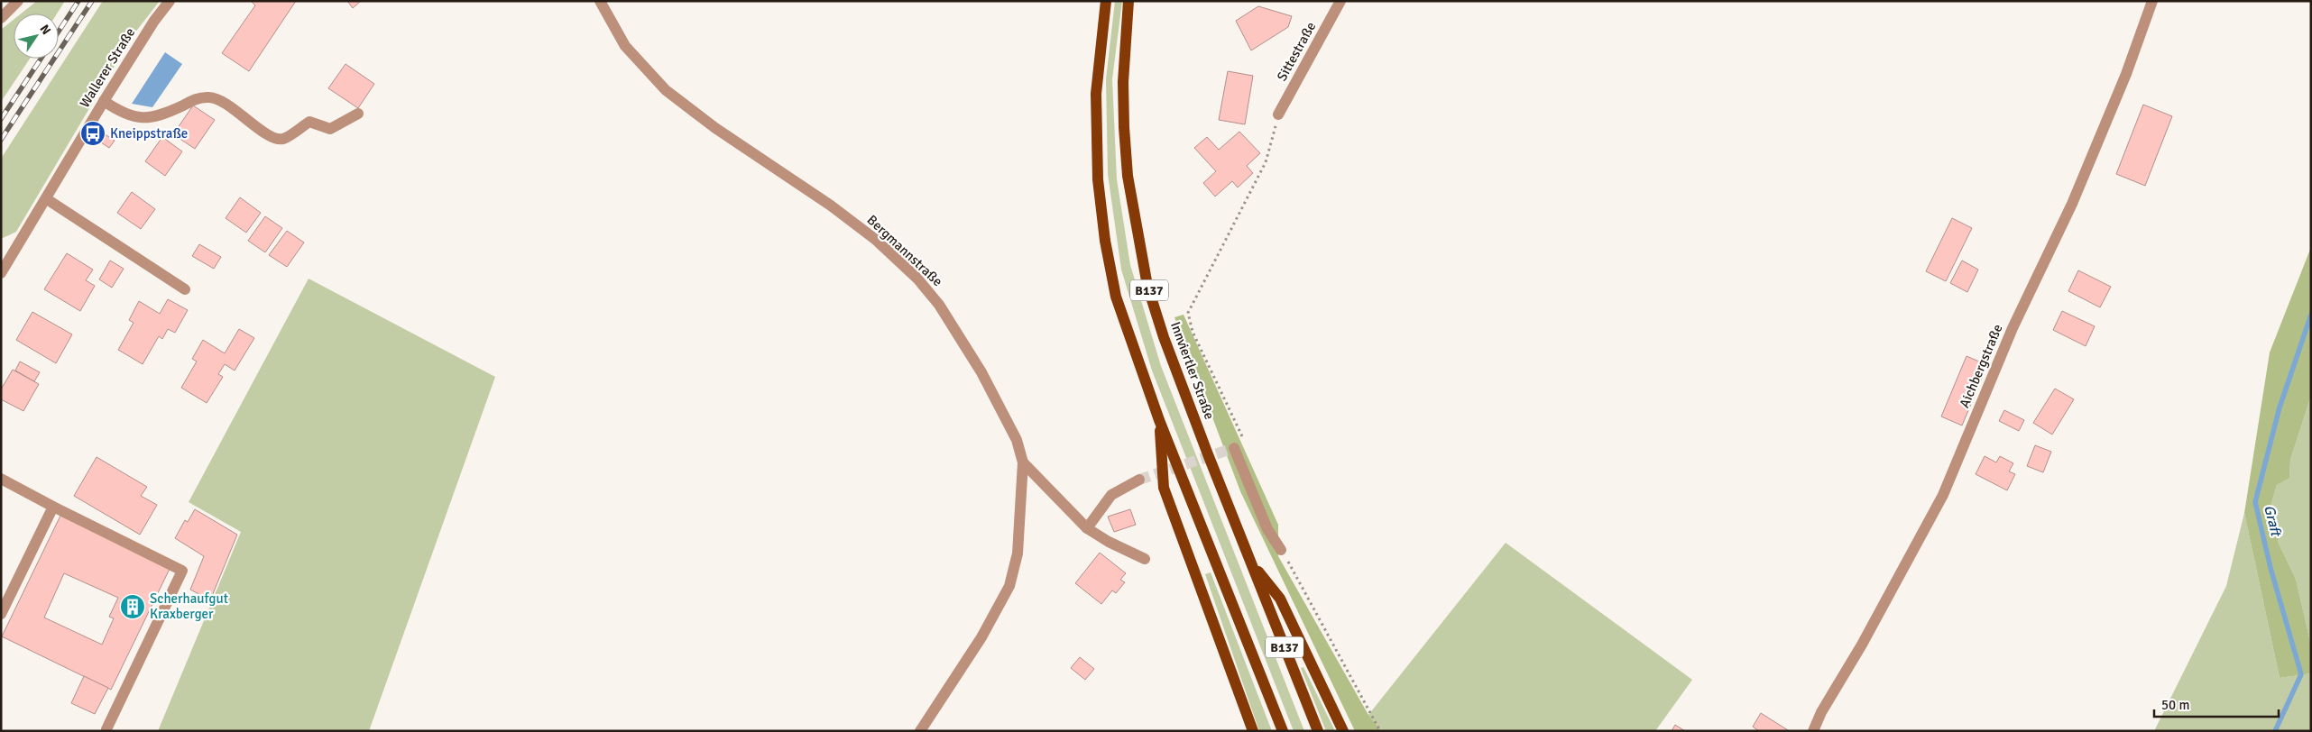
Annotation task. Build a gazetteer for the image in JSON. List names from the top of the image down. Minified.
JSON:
{"streets":{"main road":["B137","Innviertler Straße"],"street":["Sittestraße","Wallerer Straße","Bergmannstraße","Aichbergstraße"]},"water":["Graft"],"places":{"bus stop":["Kneippstraße"],"building":["Scherhaufgut Kraxberger"]},"scale_bar":"50 m","north":"top right"}
